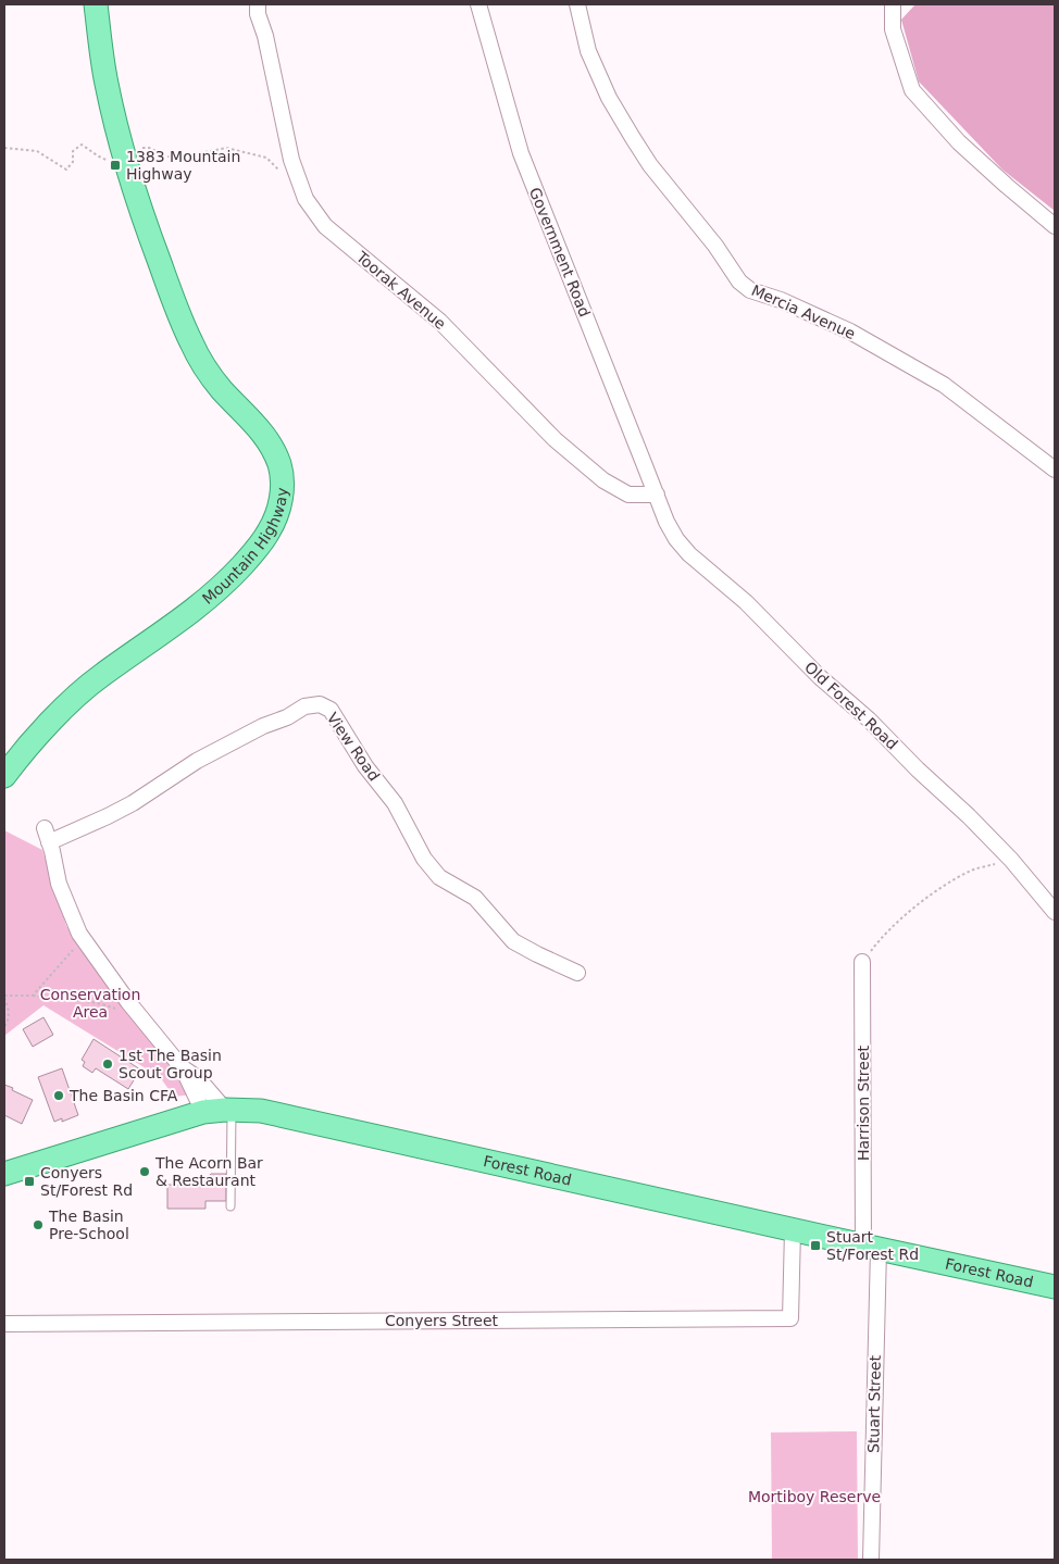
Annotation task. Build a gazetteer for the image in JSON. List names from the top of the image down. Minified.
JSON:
{"streets":{"main road":["Mountain Highway","Forest Road"],"street":["Government Road","Toorak Avenue","Mercia Avenue","Old Forest Road","View Road","Harrison Street","Conyers Street","Stuart Street"]},"crossings":[["Government Road","Toorak Avenue"],["Government Road","Old Forest Road"],["Toorak Avenue","Old Forest Road"],["Harrison Street","Forest Road"],["Harrison Street","Stuart Street"],["Forest Road","Conyers Street"],["Forest Road","Stuart Street"]],"parks":["Conservation Area","Mortiboy Reserve"],"places":{"transit":["1383 Mountain Highway","Conyers St/Forest Rd","Stuart St/Forest Rd"],"other":["1st The Basin Scout Group","The Basin CFA","The Acorn Bar & Restaurant","The Basin Pre-School"]}}
